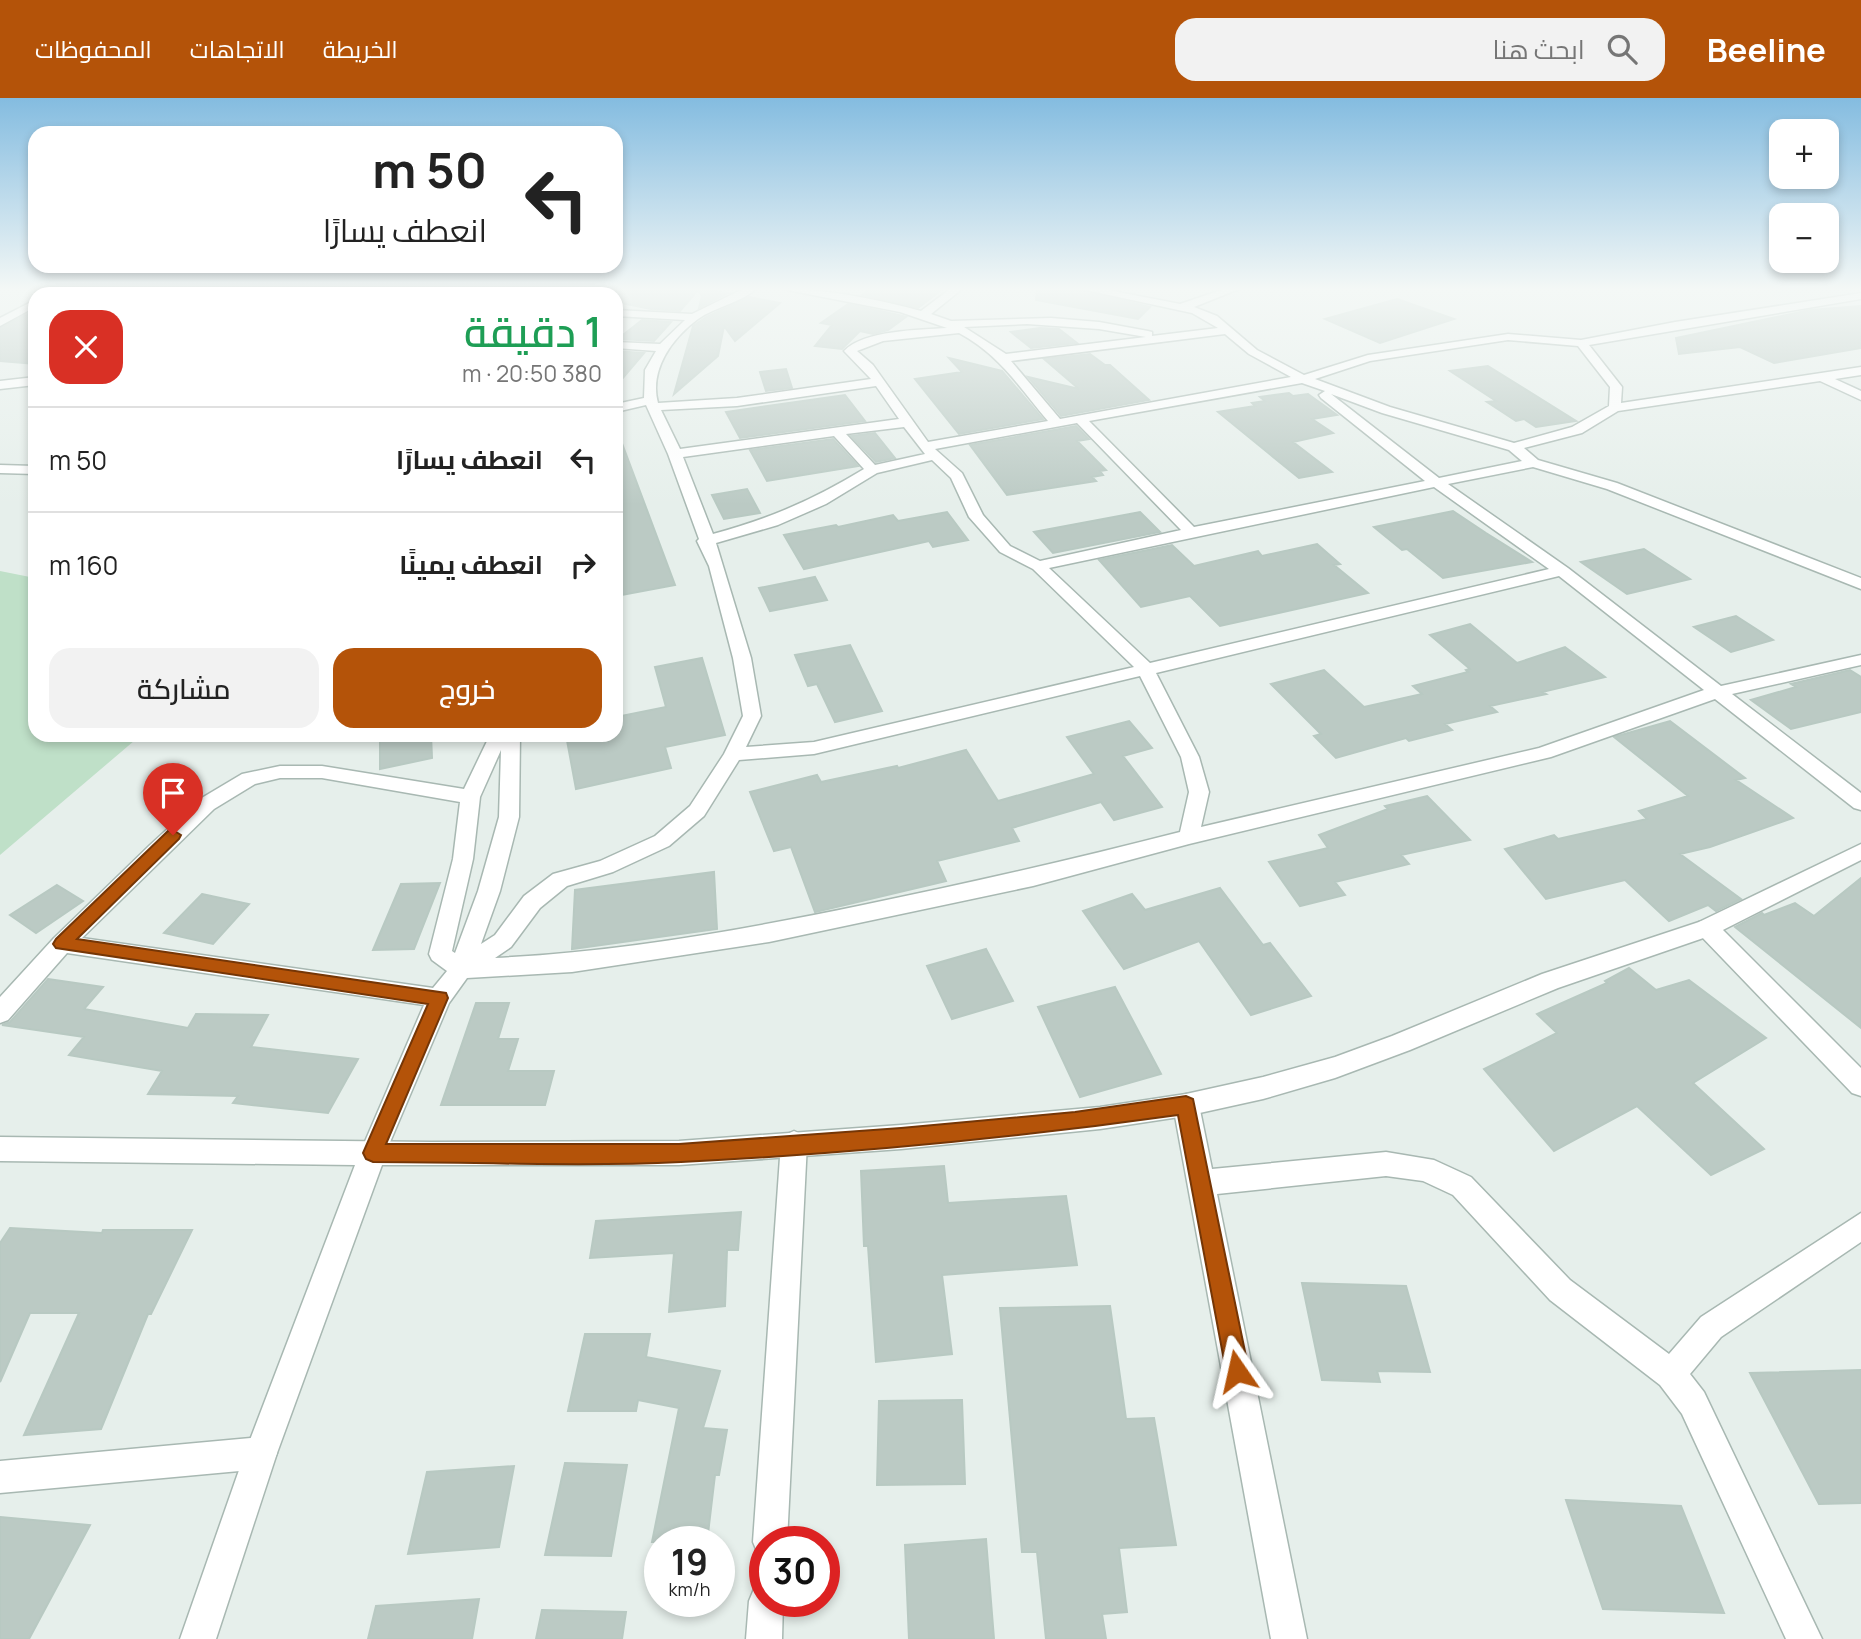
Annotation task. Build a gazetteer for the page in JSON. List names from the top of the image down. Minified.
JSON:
{"page":{"header":"Beeline","search":"ابحث هنا","nav":["الخريطة","الاتجاهات","المحفوظات"],"map_buttons":["+","−"],"turn":["50 m","انعطف يسارًا"],"heading":["1 دقيقة","380 m · 20:50"],"list":[{"name":"انعطف يسارًا","value":"50 m"},{"name":"انعطف يمينًا","value":"160 m"}],"buttons":["خروج","مشاركة"],"speed":"19 km/h","limit":"30"}}
